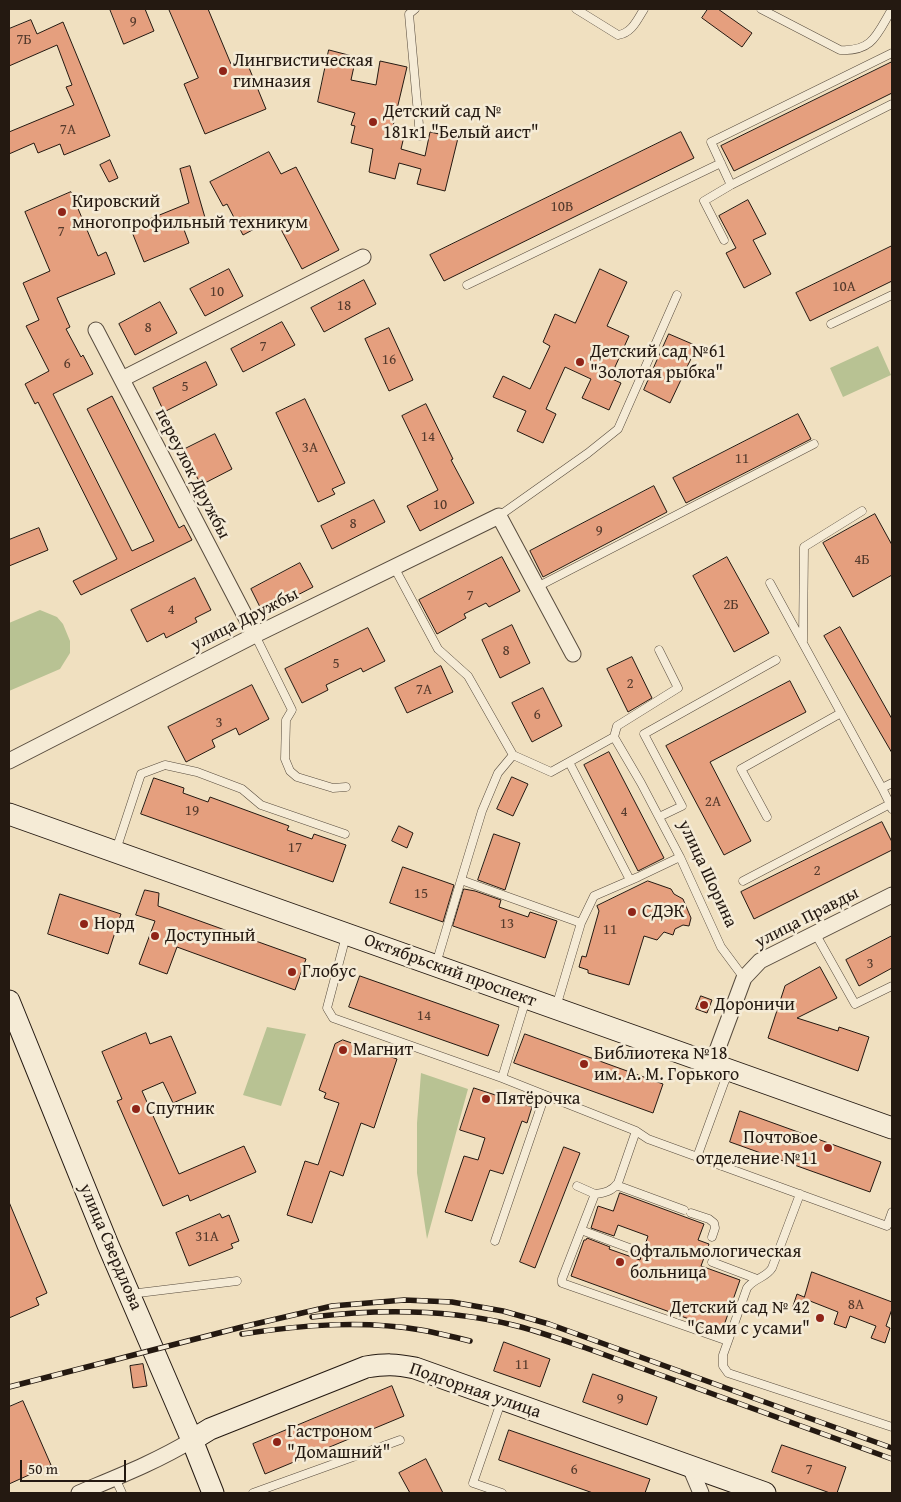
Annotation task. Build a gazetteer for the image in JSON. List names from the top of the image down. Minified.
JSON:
{"streets":{"street":["переулок Дружбы","улица Дружбы","улица Правды","Октябрьский проспект","улица Свердлова","Подгорная улица"],"lane":["улица Шорина"]},"crossings":[["переулок Дружбы","улица Дружбы"],["улица Шорина","улица Правды"],["улица Правды","Октябрьский проспект"],["улица Свердлова","Подгорная улица"]],"places":["Лингвистическая гимназия","Детский сад № 181к1 \"Белый аист\"","Кировский многопрофильный техникум","Детский сад №61 \"Золотая рыбка\"","СДЭК","Норд","Доступный","Глобус","Дороничи","Магнит","Библиотека №18 им. А. М. Горького","Пятёрочка","Спутник","Почтовое отделение №11","Офтальмологическая больница","Детский сад № 42 \"Сами с усами\"","Гастроном \"Домашний\""],"house_numbers":["9","7Б","7А","10В","7","10А","10","18","8","7","16","6","5","14","3А","11","10","8","9","4Б","7","2Б","4","8","5","2","7А","6","3","2А","19","4","17","2","15","13","11","3","14","31А","8А","11","9","6","7"],"scale_bar":"50 m"}
